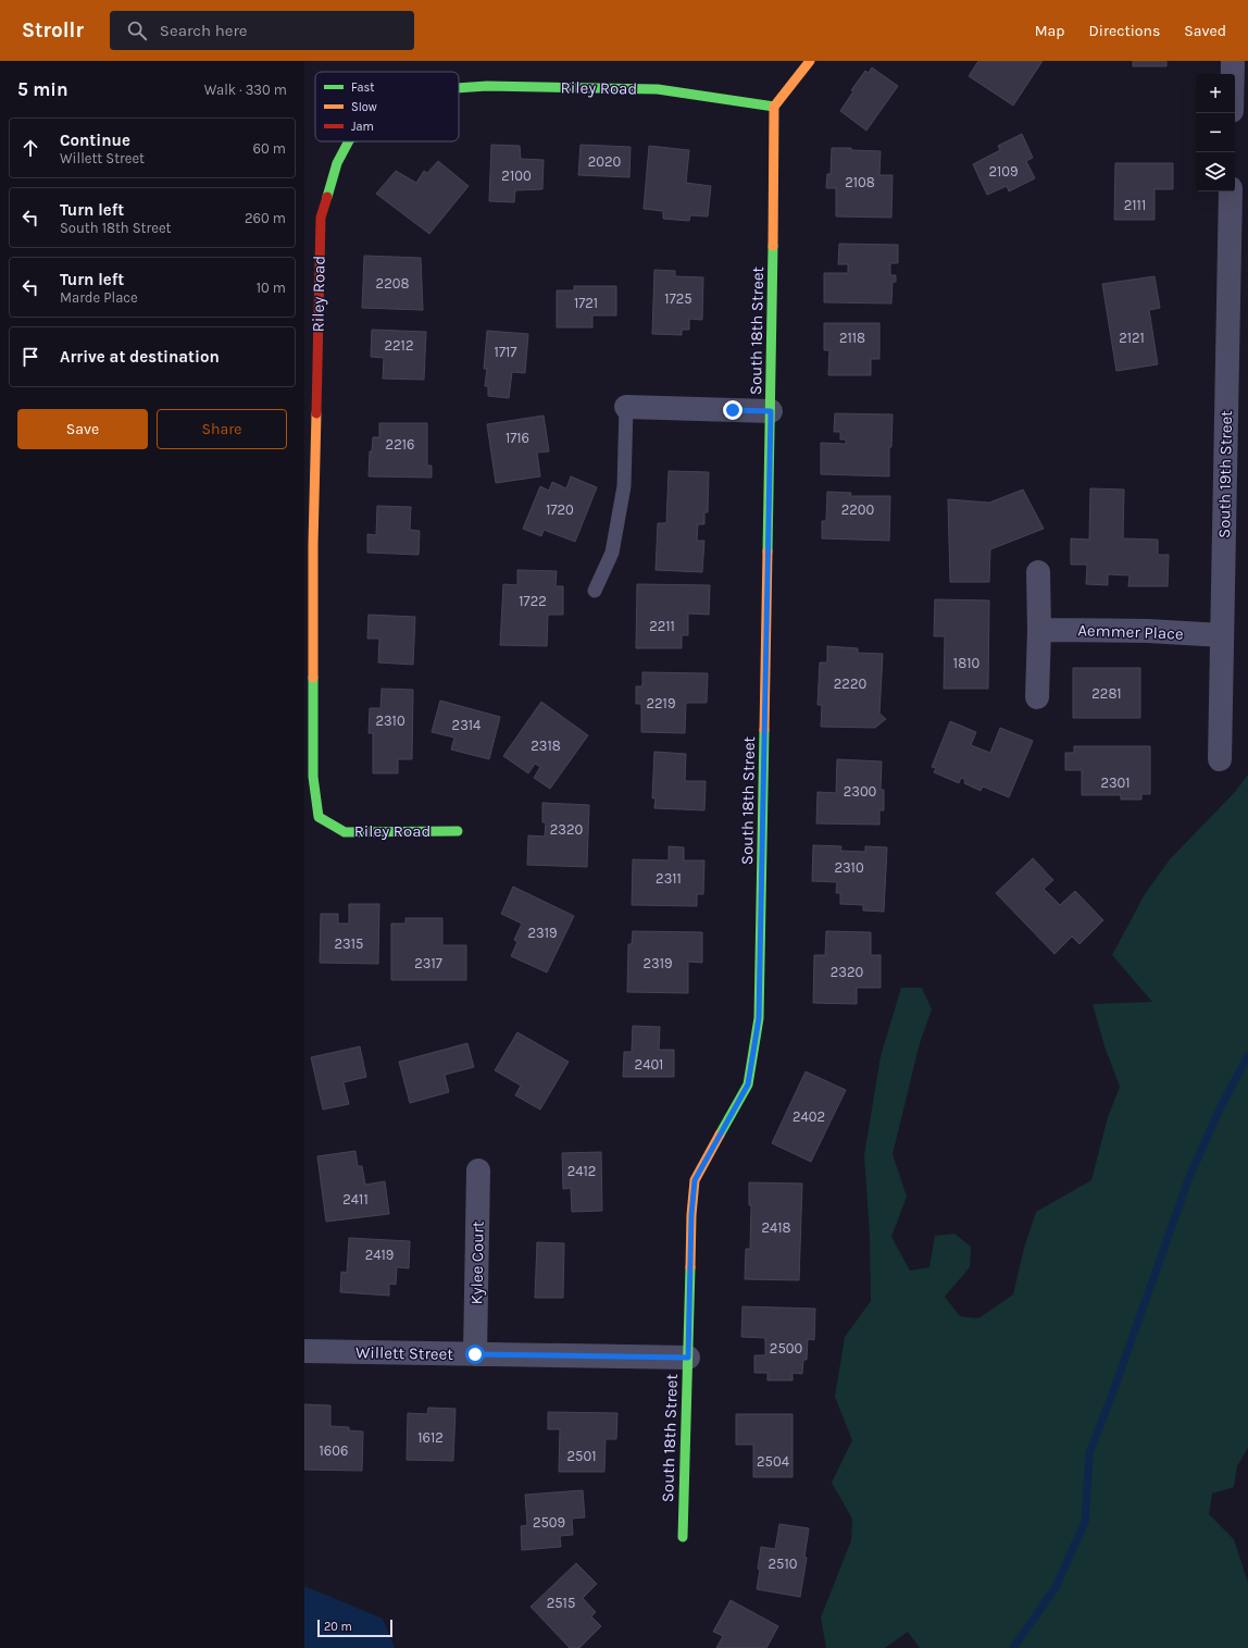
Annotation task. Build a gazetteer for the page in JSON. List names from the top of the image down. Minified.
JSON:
{"streets":{"street":["Riley Road","South 18th Street","South 19th Street","Aemmer Place","Kylee Court","Willett Street"]},"crossings":[["Riley Road","South 18th Street"],["South 18th Street","Willett Street"],["South 19th Street","Aemmer Place"],["Kylee Court","Willett Street"]],"house_numbers":["2020","2109","2100","2108","2111","2208","1725","1721","2118","2121","2212","1717","1716","2216","1720","2200","1722","2211","1810","2220","2281","2219","2310","2314","2318","2301","2300","2320","2310","2311","2319","2315","2317","2319","2320","2401","2402","2412","2411","2418","2419","2500","1612","1606","2501","2504","2509","2510","2515"],"legend":["Fast","Slow","Jam"],"scale_bar":"20 m","page":{"header":"Strollr","search":"Search here","nav":["Map","Directions","Saved"],"heading":["5 min","Walk · 330 m"],"map_buttons":["+","−"],"list":[["Continue","Willett Street","60 m"],["Turn left","South 18th Street","260 m"],["Turn left","Marde Place","10 m"],"Arrive at destination"],"buttons":["Save","Share"],"scale":"20 m"}}
